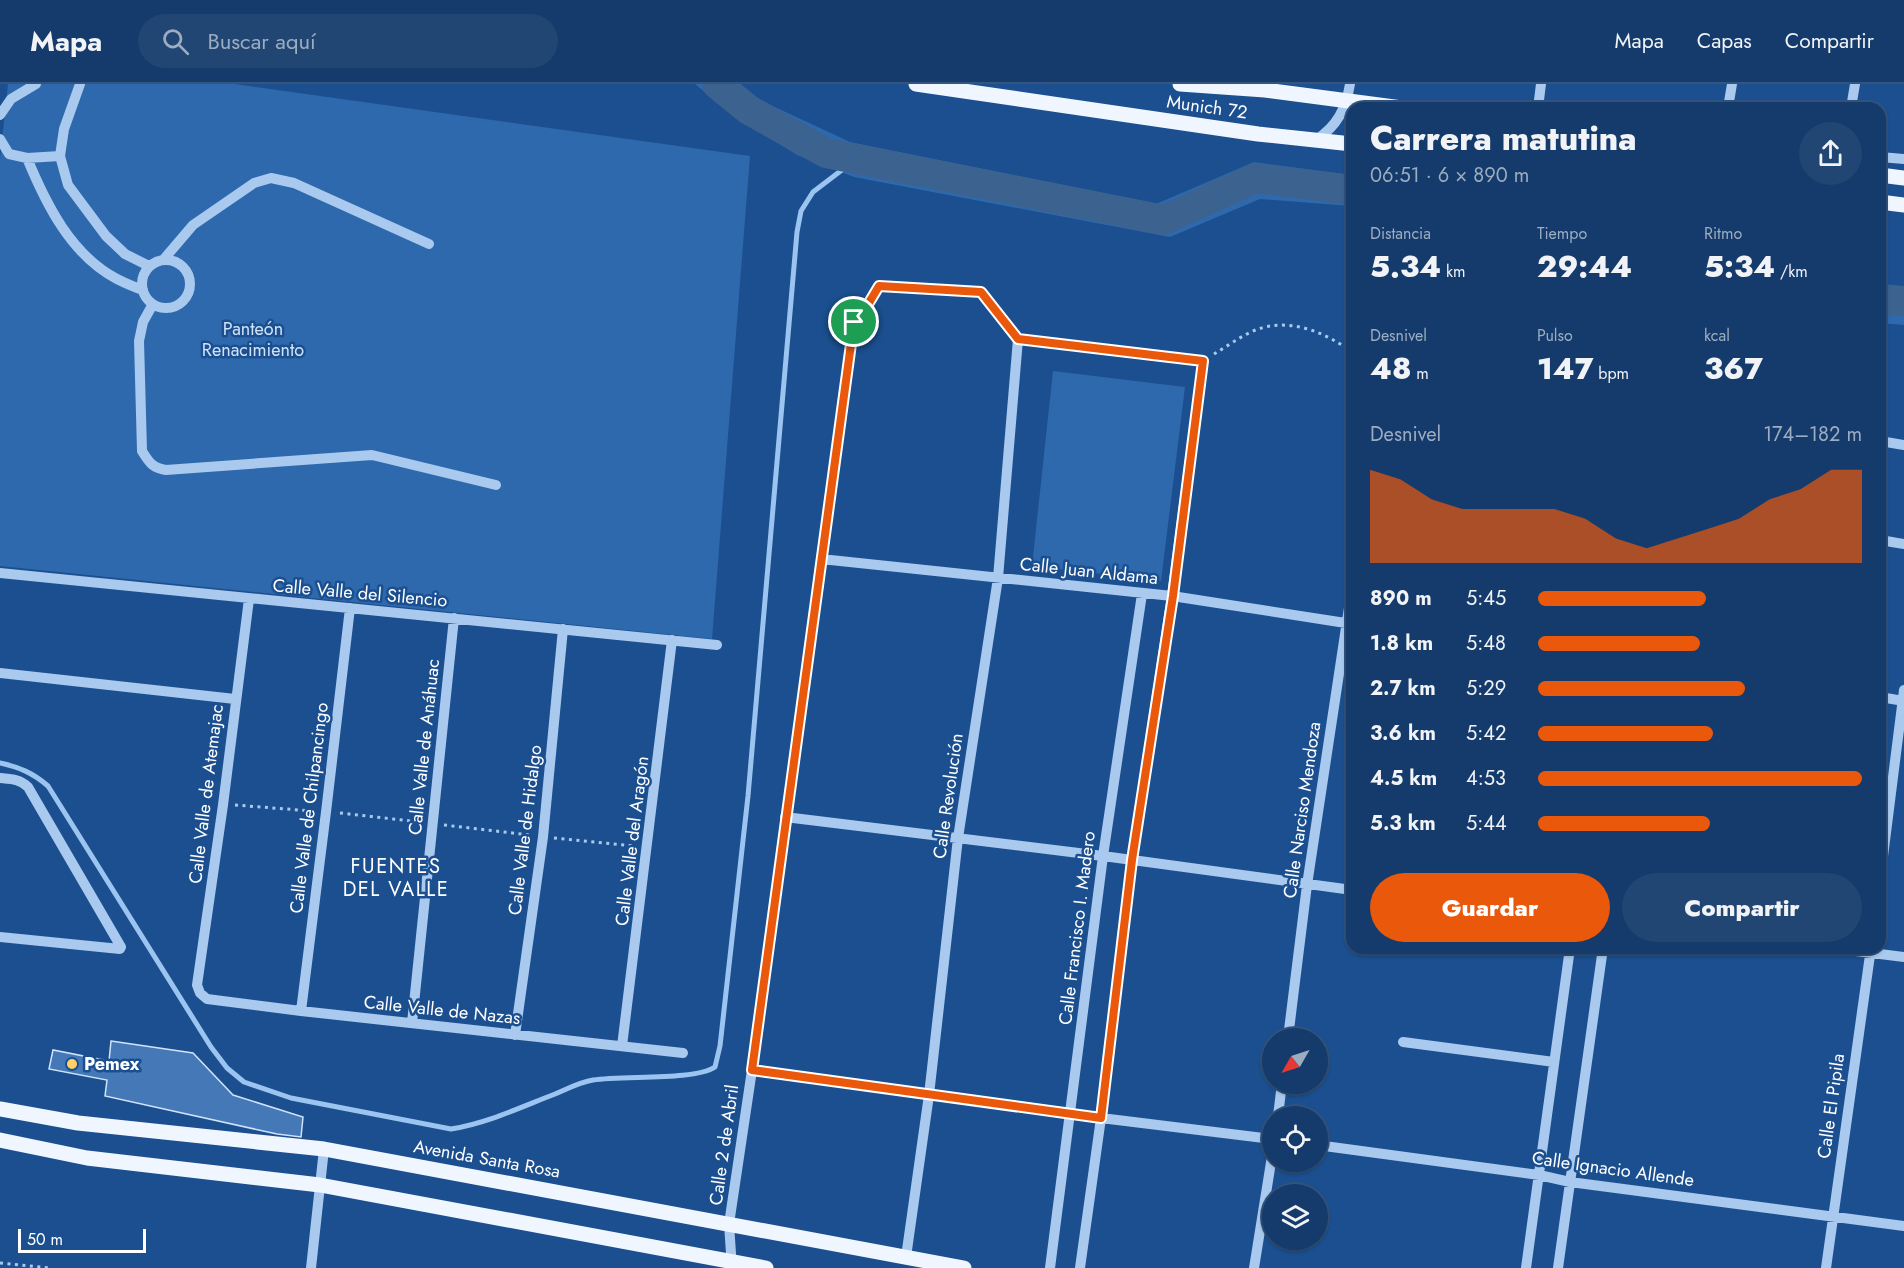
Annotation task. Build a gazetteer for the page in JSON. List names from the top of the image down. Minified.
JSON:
{"streets":{"main road":["Munich 72","Avenida Santa Rosa"],"street":["Calle Juan Aldama","Calle Valle del Silencio","Calle Valle de Anáhuac","Calle Valle de Atemajac","Calle Revolución","Calle Valle de Chilpancingo","Calle Narciso Mendoza","Calle Valle de Hidalgo","Calle Valle del Aragón","Calle Francisco I. Madero","Calle Valle de Nazas","Calle El Pipila","Calle 2 de Abril","Calle Ignacio Allende"]},"crossings":[["Calle Juan Aldama","Calle Revolución"],["Calle Juan Aldama","Calle Francisco I. Madero"],["Calle Juan Aldama","Calle 2 de Abril"],["Calle Valle del Silencio","Calle Valle de Anáhuac"],["Calle Valle del Silencio","Calle Valle de Atemajac"],["Calle Valle del Silencio","Calle Valle de Chilpancingo"],["Calle Valle del Silencio","Calle Valle de Hidalgo"],["Calle Valle del Silencio","Calle Valle del Aragón"],["Calle Valle de Anáhuac","Calle Valle de Nazas"],["Calle Valle de Atemajac","Calle Valle de Nazas"],["Calle Revolución","Calle 2 de Abril"],["Calle Revolución","Avenida Santa Rosa"],["Calle Valle de Chilpancingo","Calle Valle de Nazas"],["Calle Valle de Hidalgo","Calle Valle de Nazas"],["Calle Valle del Aragón","Calle Valle de Nazas"],["Calle El Pipila","Calle Ignacio Allende"],["Calle 2 de Abril","Avenida Santa Rosa"]],"districts":["FUENTES DEL VALLE"],"parks":["Panteón Renacimiento"],"places":["Pemex"],"scale_bar":"50 m","north":"bottom left","page":{"header":"Mapa","search":"Buscar aquí","nav":["Mapa","Capas","Compartir"],"heading":["Carrera matutina","06:51 · 6 × 890 m"],"stats":[["Distancia","5.34 km"],["Tiempo","29:44"],["Ritmo","5:34 /km"],["Desnivel","48 m"],["Pulso","147 bpm"],["kcal","367"]],"chart":["Desnivel","174–182 m"],"list":[{"name":"890 m","note":"5:45"},{"name":"1.8 km","note":"5:48"},{"name":"2.7 km","note":"5:29"},{"name":"3.6 km","note":"5:42"},{"name":"4.5 km","note":"4:53"},{"name":"5.3 km","note":"5:44"}],"buttons":["Guardar","Compartir"],"scale":"50 m"}}
